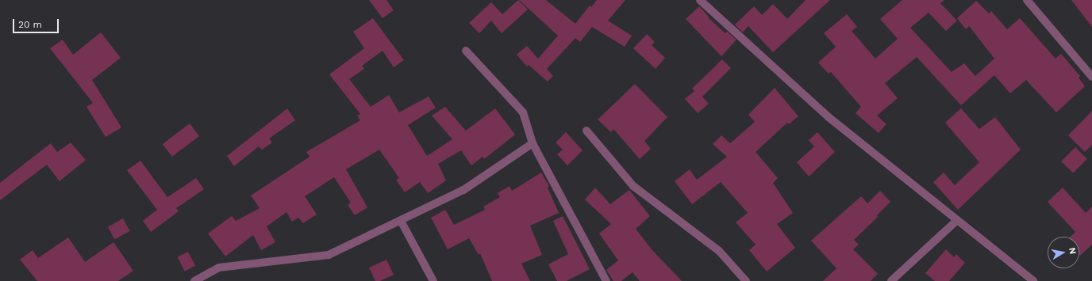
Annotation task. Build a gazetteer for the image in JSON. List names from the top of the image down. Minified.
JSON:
{"scale_bar":"20 m","north":"right"}
